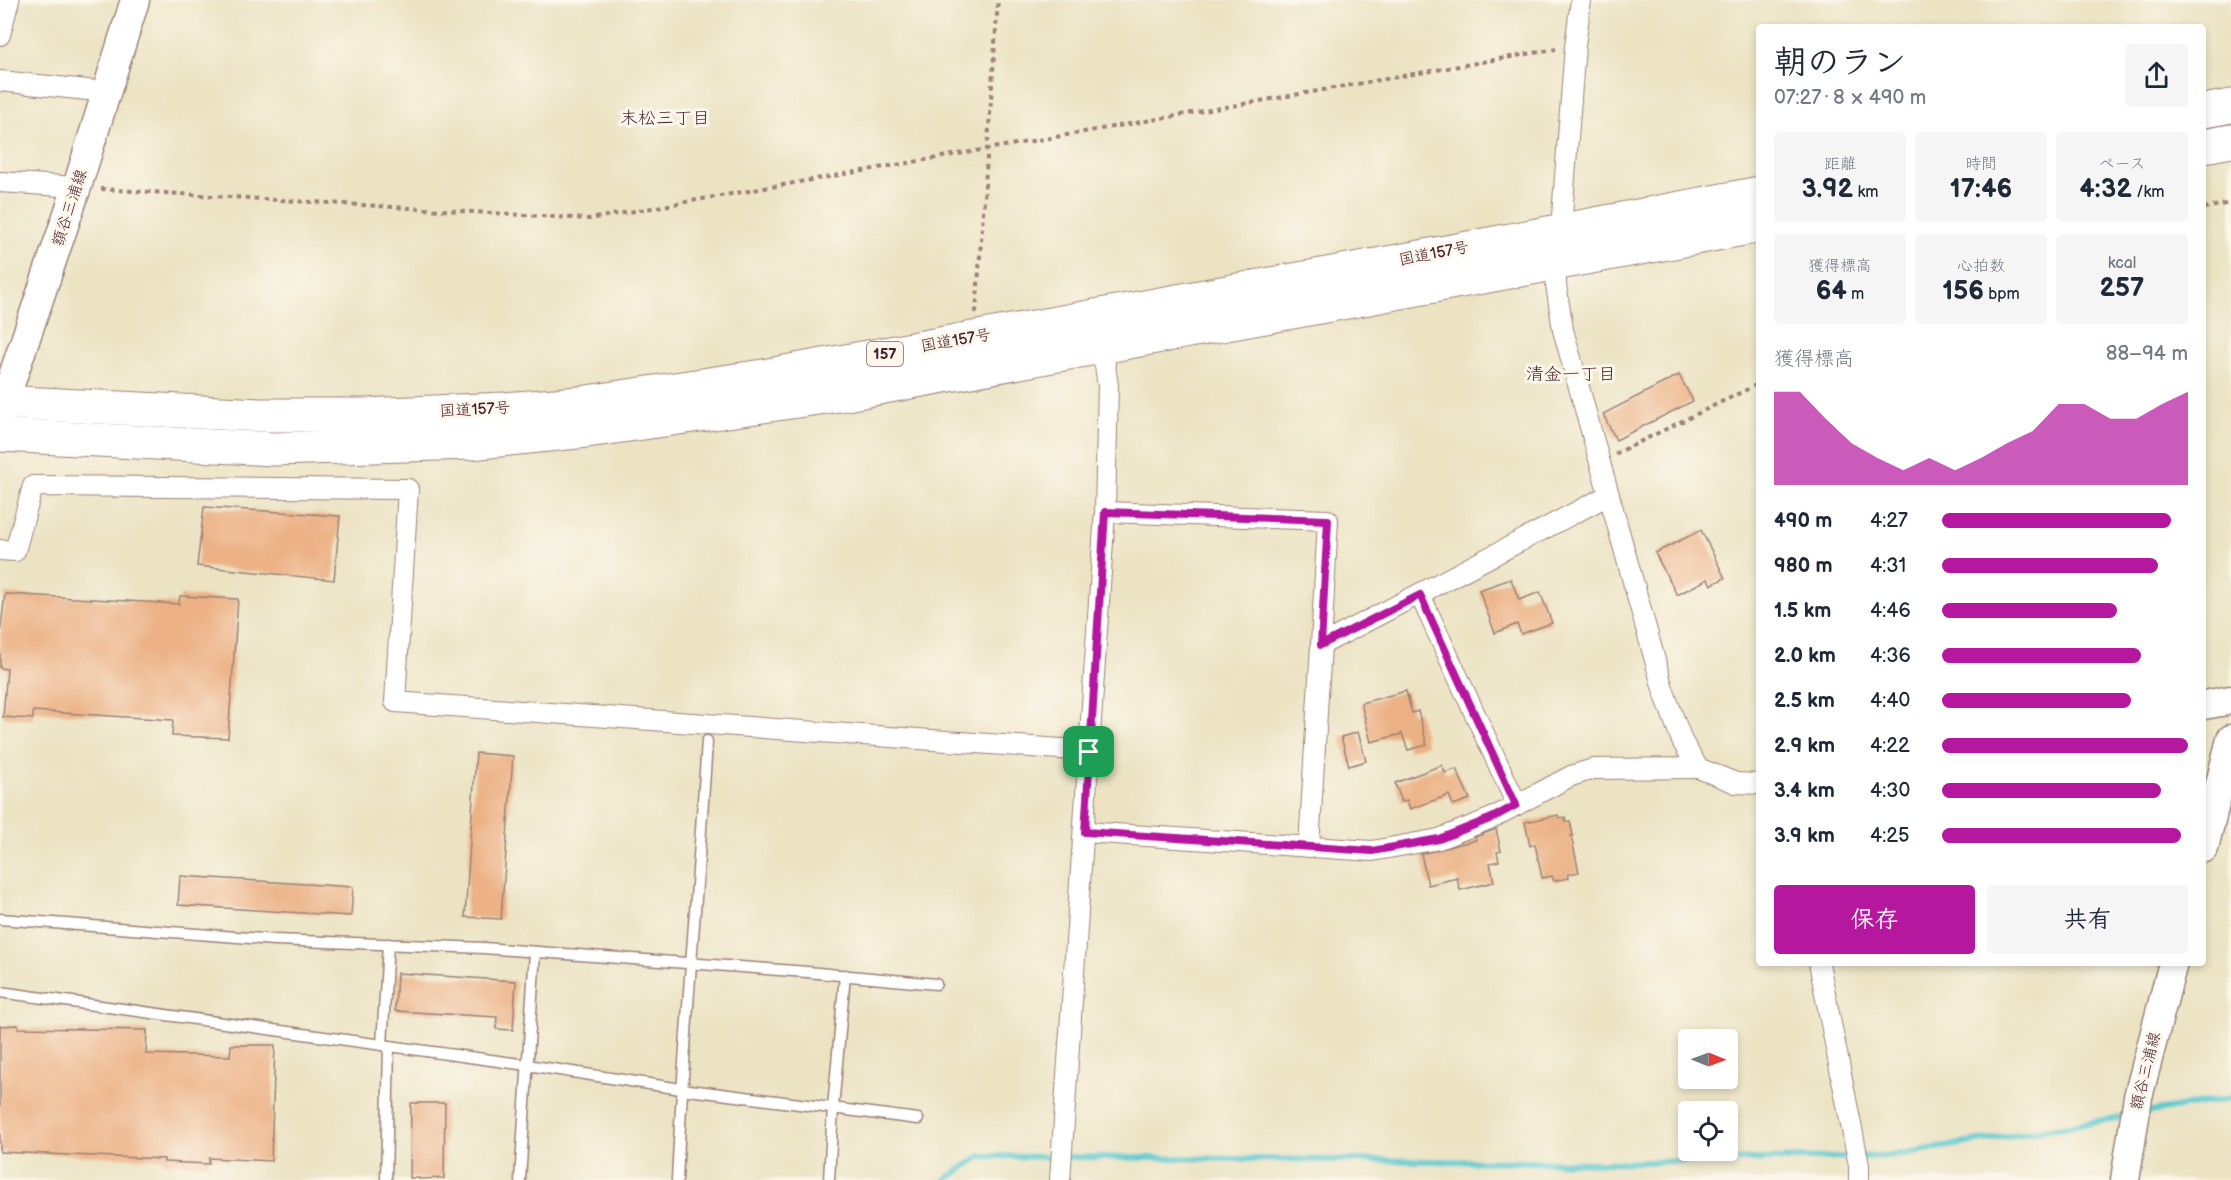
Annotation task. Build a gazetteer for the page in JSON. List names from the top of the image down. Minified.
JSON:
{"streets":{"highway":["国道157号","157"],"main road":["額谷三浦線"]},"crossings":[["額谷三浦線","国道157号"]],"districts":["末松三丁目","清金一丁目"],"north":"right","page":{"heading":["朝のラン","07:27 · 8 × 490 m"],"stats":[["距離","3.92 km"],["時間","17:46"],["ペース","4:32 /km"],["獲得標高","64 m"],["心拍数","156 bpm"],["kcal","257"]],"chart":["獲得標高","88–94 m"],"list":[{"name":"490 m","note":"4:27"},{"name":"980 m","note":"4:31"},{"name":"1.5 km","note":"4:46"},{"name":"2.0 km","note":"4:36"},{"name":"2.5 km","note":"4:40"},{"name":"2.9 km","note":"4:22"},{"name":"3.4 km","note":"4:30"},{"name":"3.9 km","note":"4:25"}],"buttons":["保存","共有"]}}
